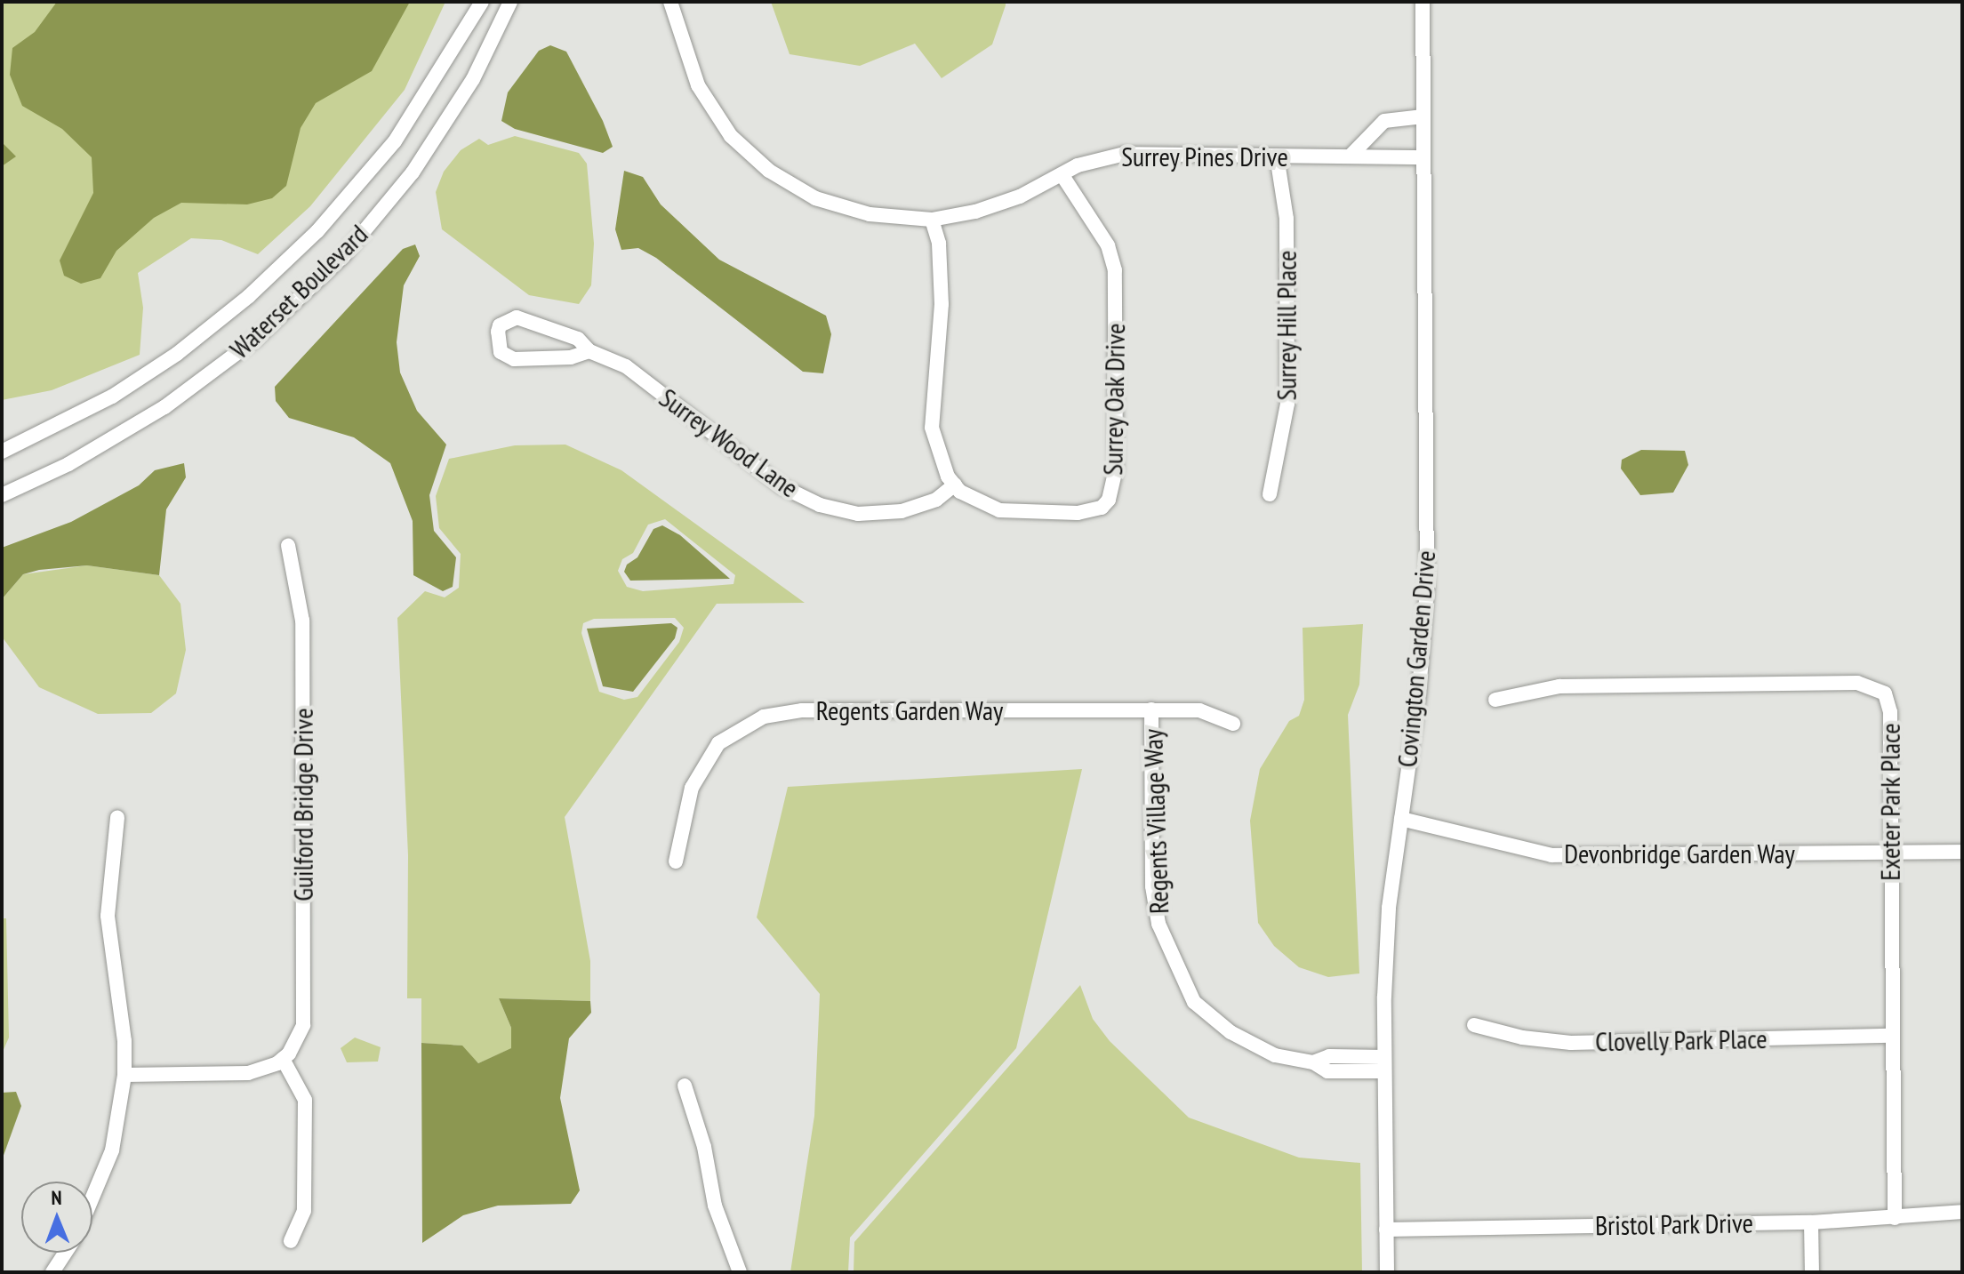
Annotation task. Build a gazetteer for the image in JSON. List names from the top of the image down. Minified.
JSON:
{"streets":{"street":["Surrey Pines Drive","Waterset Boulevard","Surrey Hill Place","Surrey Oak Drive","Surrey Wood Lane","Covington Garden Drive","Regents Garden Way","Exeter Park Place","Guilford Bridge Drive","Regents Village Way","Devonbridge Garden Way","Clovelly Park Place","Bristol Park Drive"]},"crossings":[["Surrey Pines Drive","Surrey Hill Place"],["Surrey Pines Drive","Surrey Oak Drive"],["Surrey Pines Drive","Covington Garden Drive"],["Surrey Oak Drive","Surrey Wood Lane"],["Covington Garden Drive","Regents Village Way"],["Covington Garden Drive","Devonbridge Garden Way"],["Covington Garden Drive","Bristol Park Drive"],["Regents Garden Way","Regents Village Way"],["Exeter Park Place","Devonbridge Garden Way"],["Exeter Park Place","Clovelly Park Place"],["Exeter Park Place","Bristol Park Drive"]],"north":"top"}
